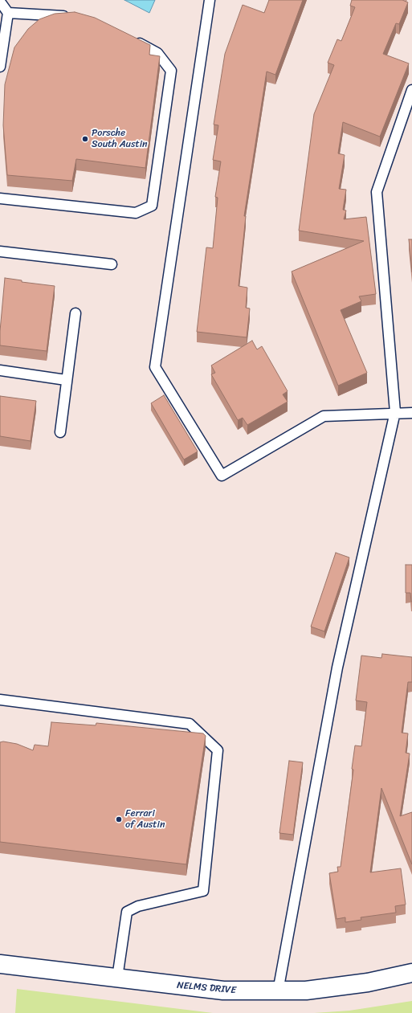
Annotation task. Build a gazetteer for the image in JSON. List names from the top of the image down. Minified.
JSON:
{"streets":{"street":["NELMS DRIVE"]},"places":["Porsche South Austin","Ferrari of Austin"]}
